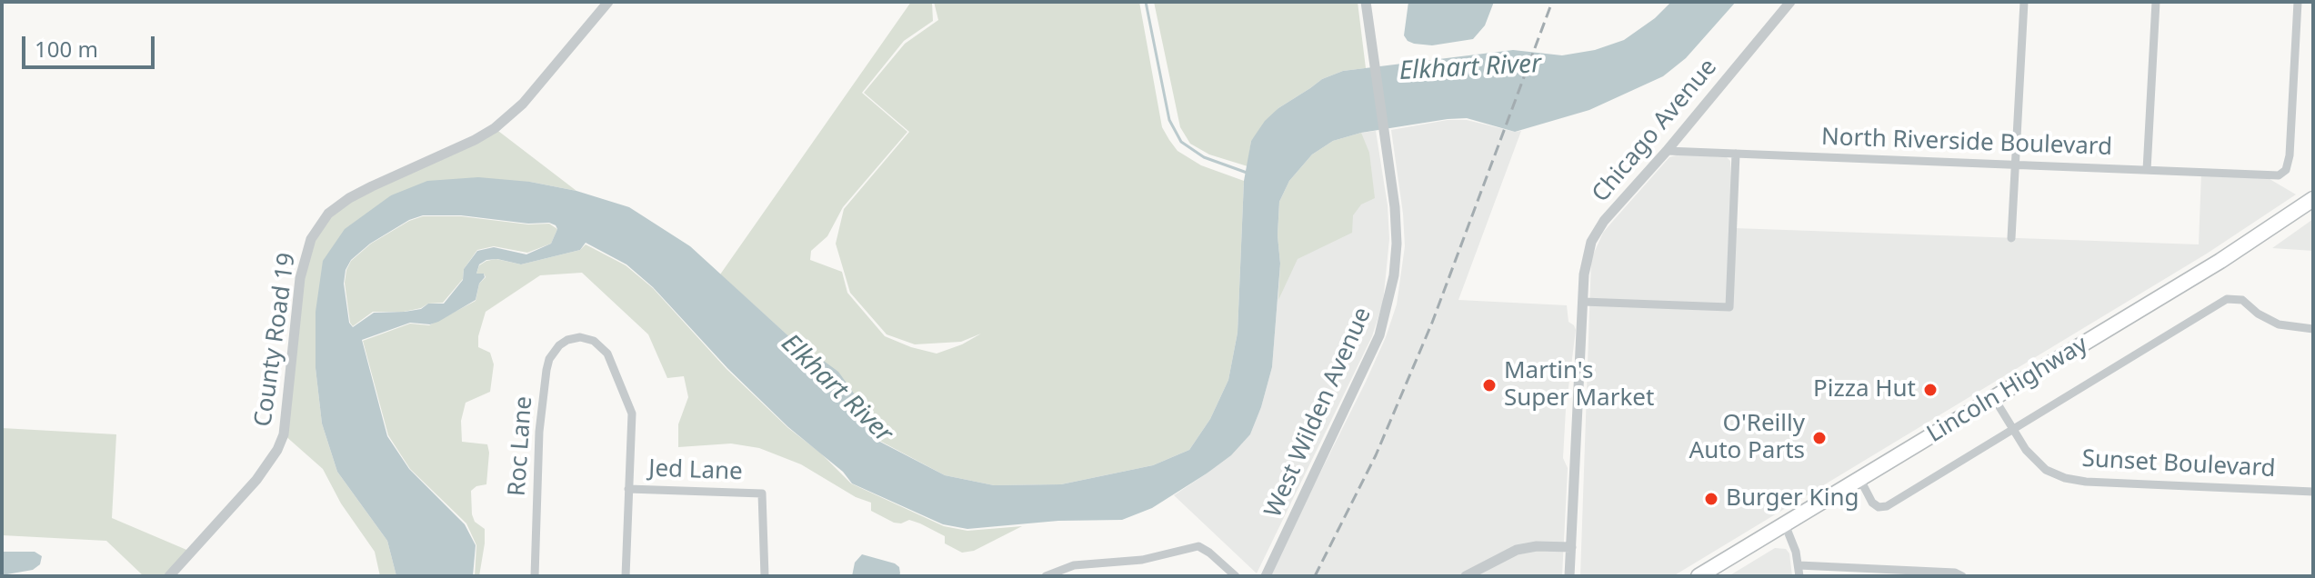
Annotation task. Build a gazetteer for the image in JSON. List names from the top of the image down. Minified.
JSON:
{"streets":{"highway":["Lincoln Highway"],"street":["Chicago Avenue","North Riverside Boulevard","County Road 19","West Wilden Avenue","Roc Lane","Sunset Boulevard","Jed Lane"]},"crossings":[["Chicago Avenue","North Riverside Boulevard"],["Lincoln Highway","Sunset Boulevard"],["Roc Lane","Jed Lane"]],"water":["Elkhart River"],"places":["Martin's Super Market","Pizza Hut","O'Reilly Auto Parts","Burger King"],"scale_bar":"100 m"}
